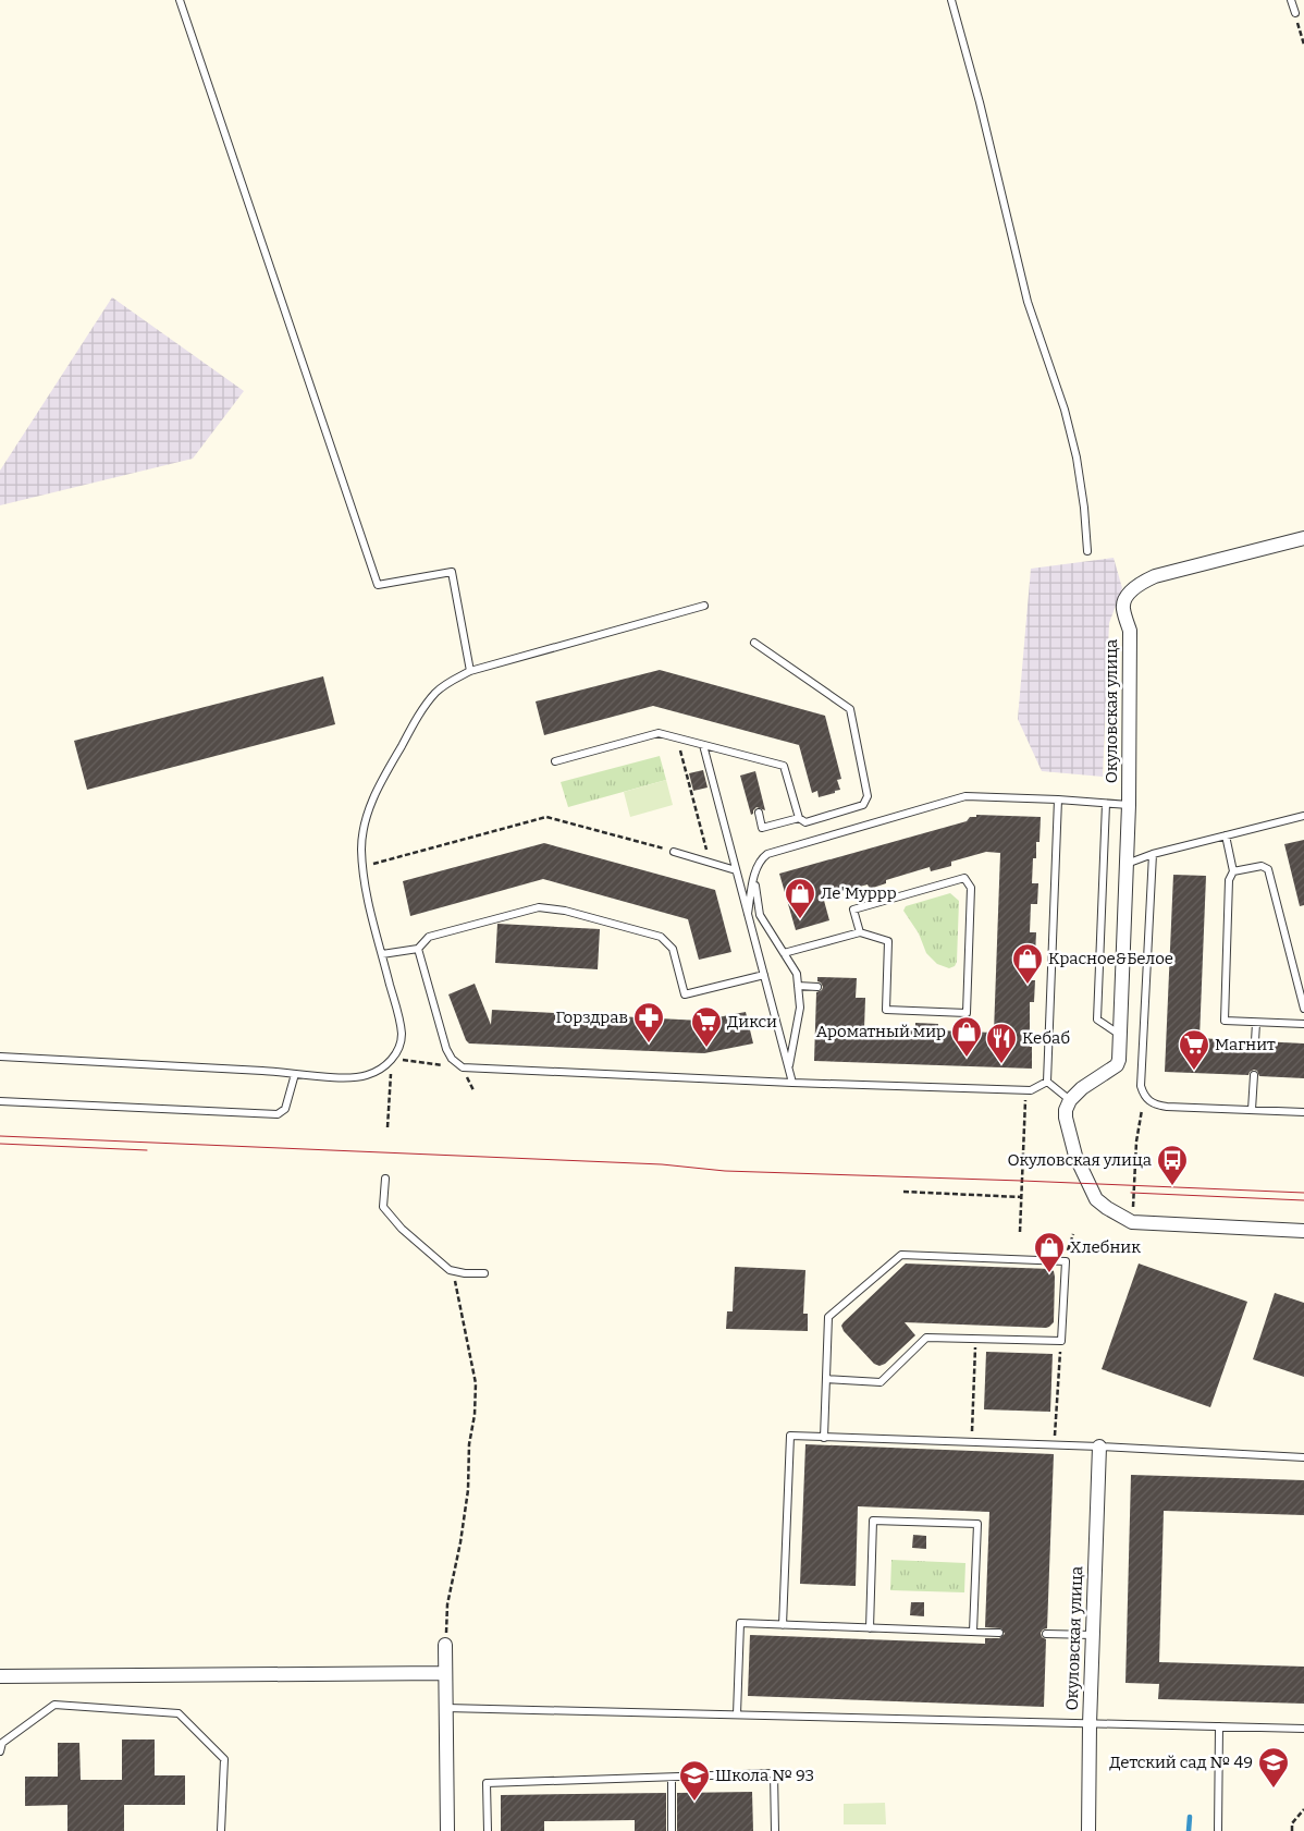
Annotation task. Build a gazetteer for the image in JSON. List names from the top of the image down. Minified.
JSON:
{"streets":{"street":["Окуловская улица"]},"places":{"shop":["Ле'Муррр","Красное&Белое","Ароматный мир","Хлебник"],"pharmacy":["Горздрав"],"supermarket":["Дикси","Магнит"],"restaurant":["Кебаб"],"bus stop":["Окуловская улица"],"school or university":["Детский сад № 49","Школа № 93"]}}
